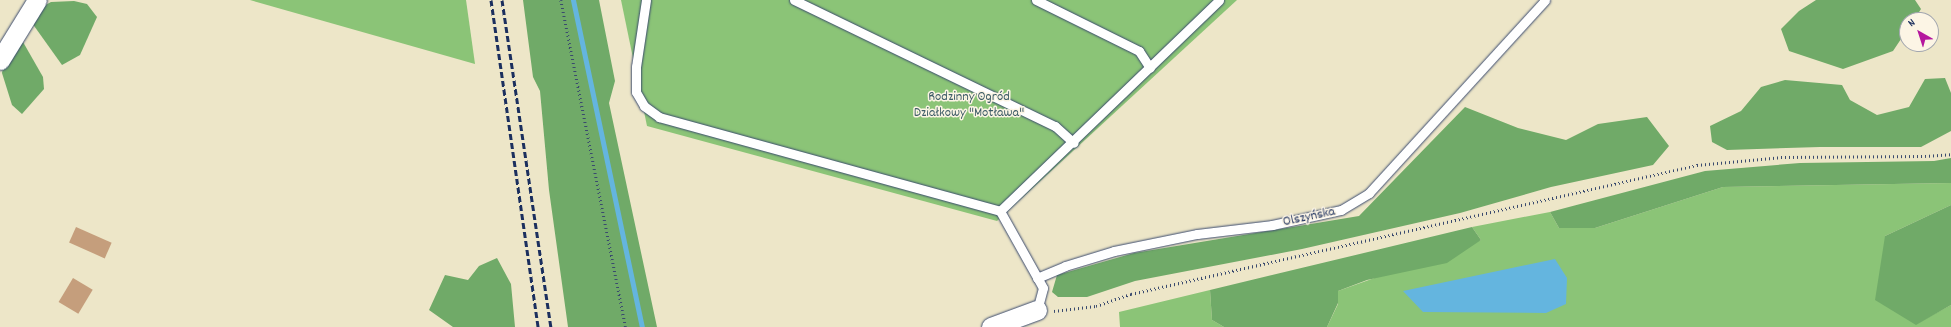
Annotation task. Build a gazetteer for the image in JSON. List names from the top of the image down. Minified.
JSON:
{"streets":{"lane":["Olszyńska"]},"parks":["Rodzinny Ogród Działkowy \"Motława\""],"north":"top left"}
